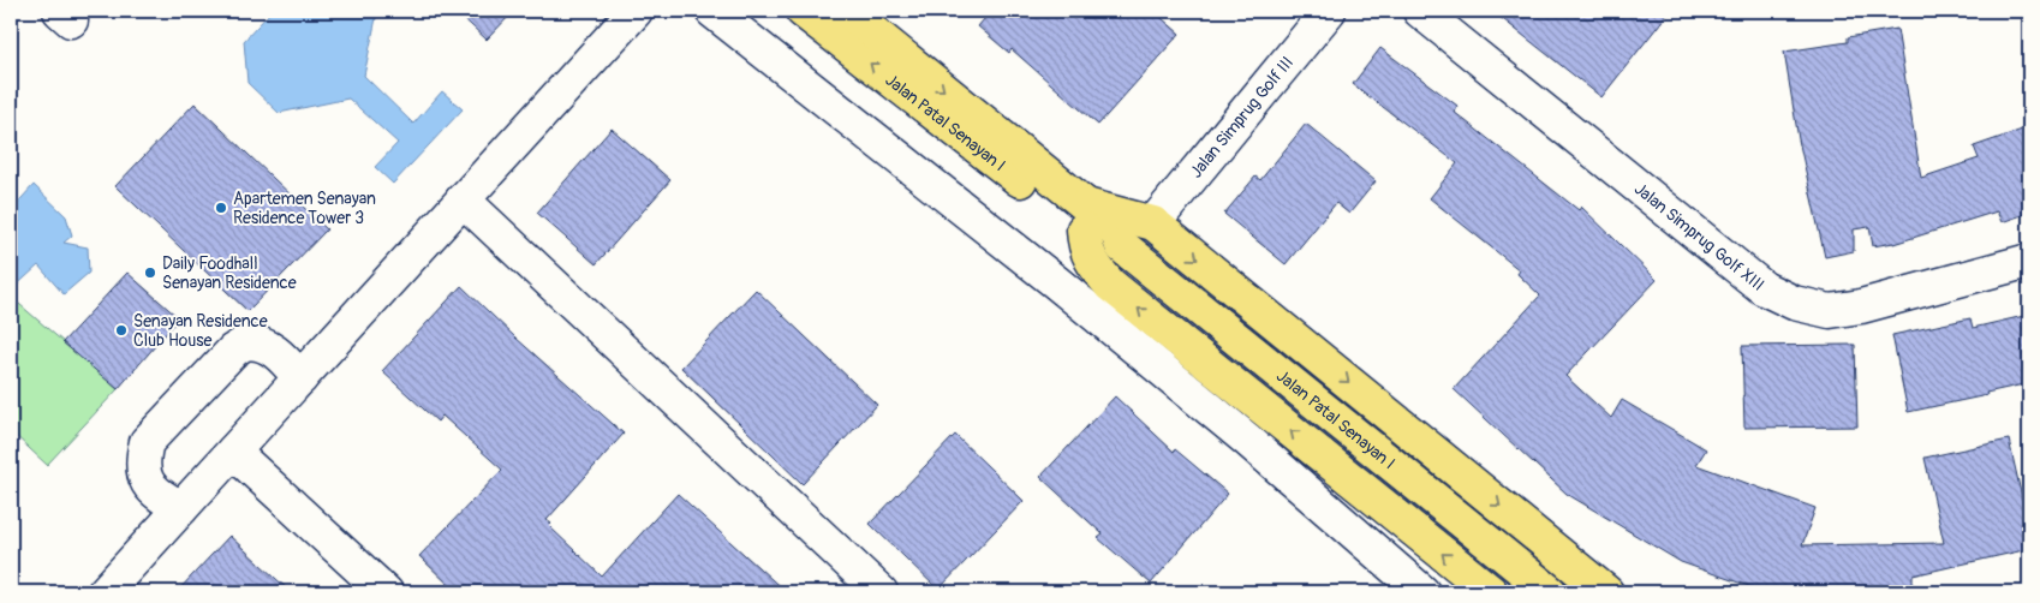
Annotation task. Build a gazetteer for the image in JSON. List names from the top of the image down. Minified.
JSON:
{"streets":{"main road":["Jalan Patal Senayan I"],"street":["Jalan Simprug Golf III","Jalan Simprug Golf XIII"]},"places":["Apartemen Senayan Residence Tower 3","Daily Foodhall Senayan Residence","Senayan Residence Club House"]}
